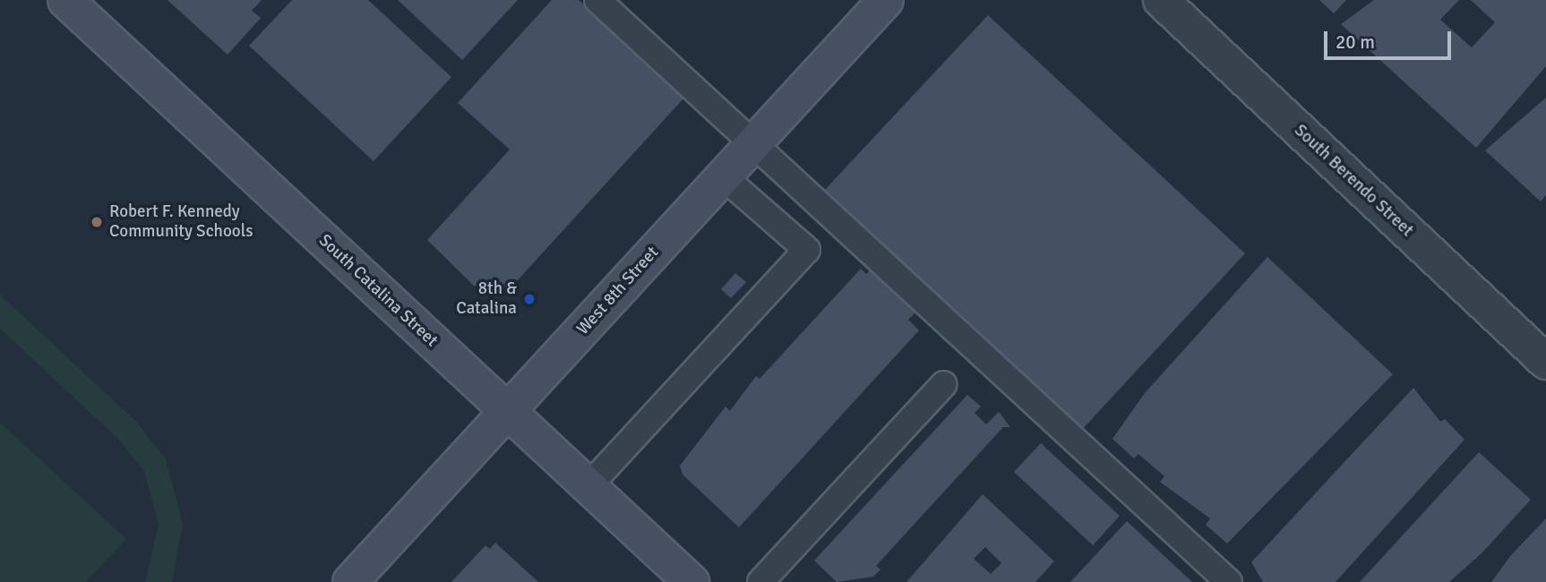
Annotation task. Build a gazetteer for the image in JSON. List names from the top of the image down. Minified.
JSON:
{"streets":{"street":["South Berendo Street","South Catalina Street","West 8th Street"]},"crossings":[["South Catalina Street","West 8th Street"]],"places":["Robert F. Kennedy Community Schools","8th & Catalina"],"scale_bar":"20 m"}
